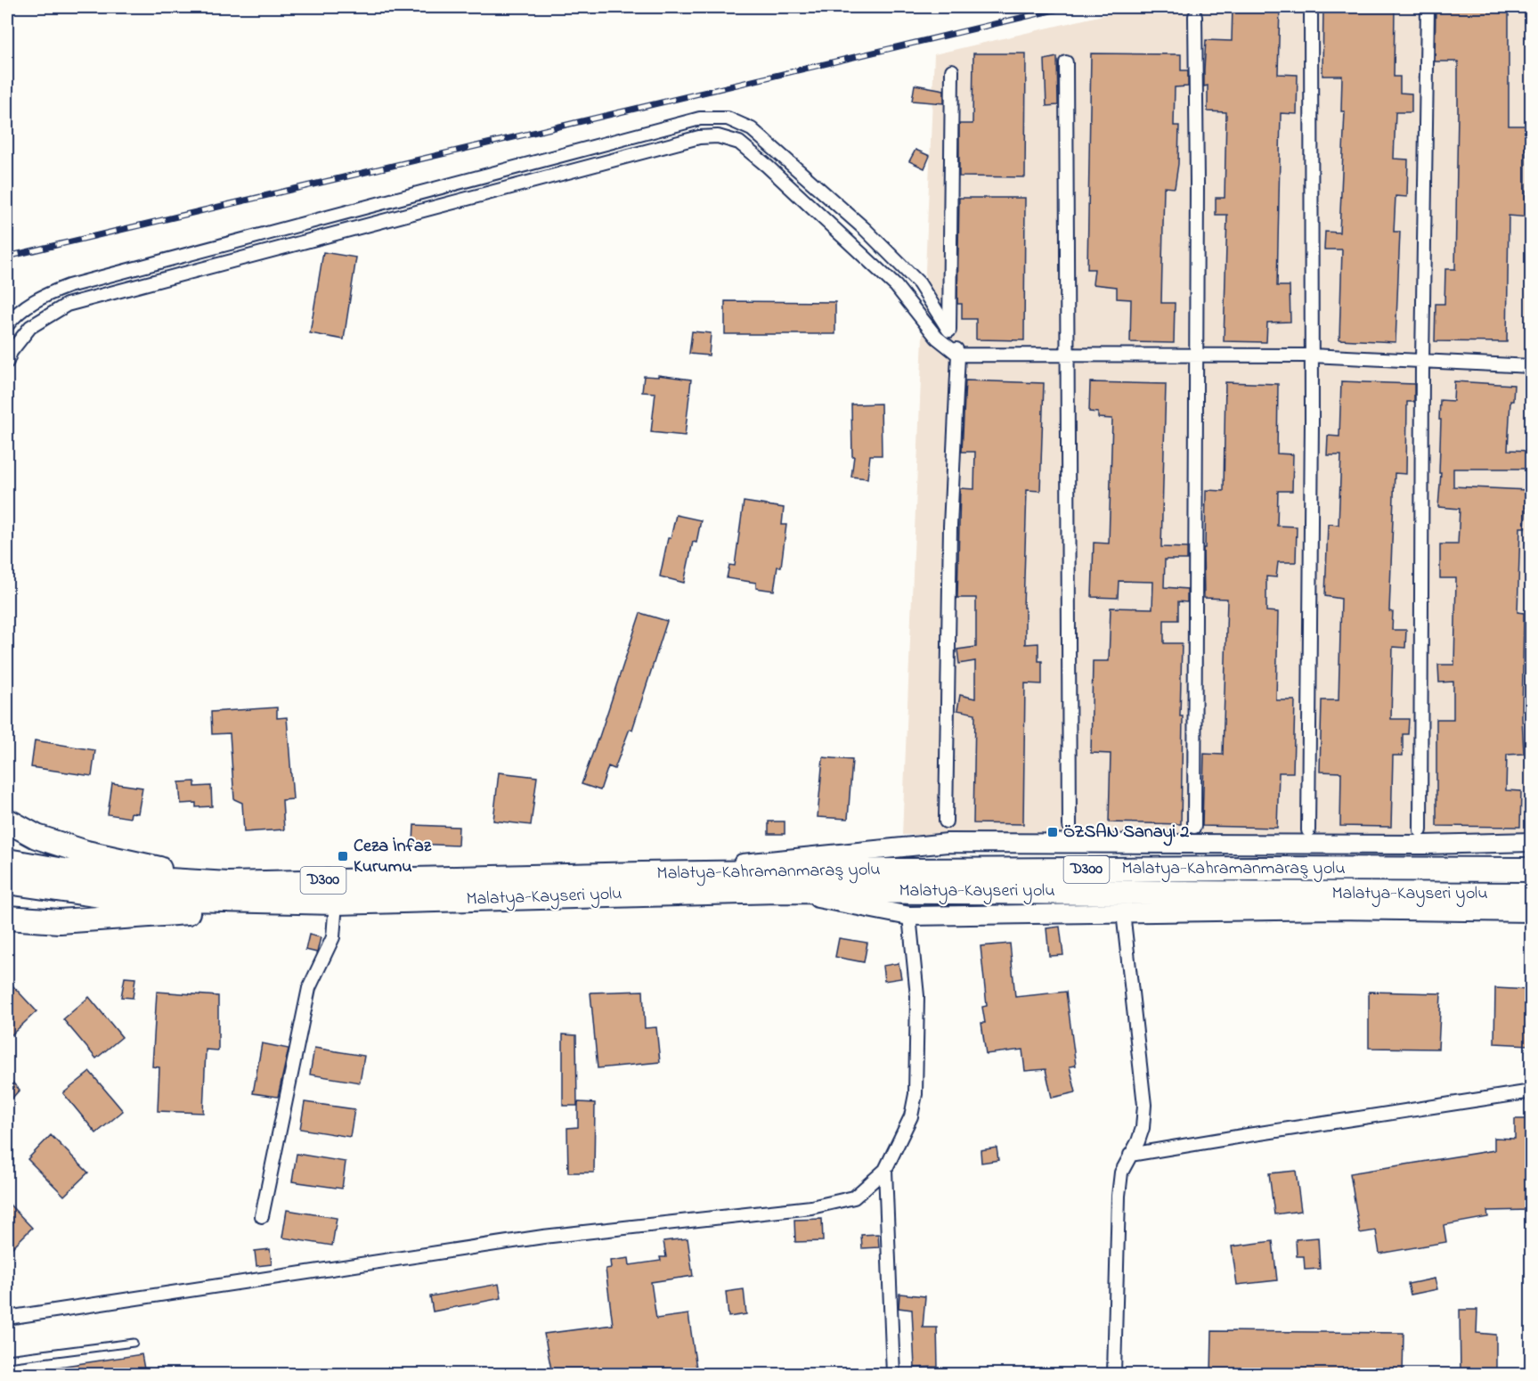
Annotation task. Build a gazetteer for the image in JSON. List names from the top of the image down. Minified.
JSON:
{"streets":{"highway":["Malatya-Kahramanmaraş yolu","D300","Malatya-Kayseri yolu"]},"places":{"transit":["ÖZSAN Sanayi 2","Ceza İnfaz Kurumu"]}}
